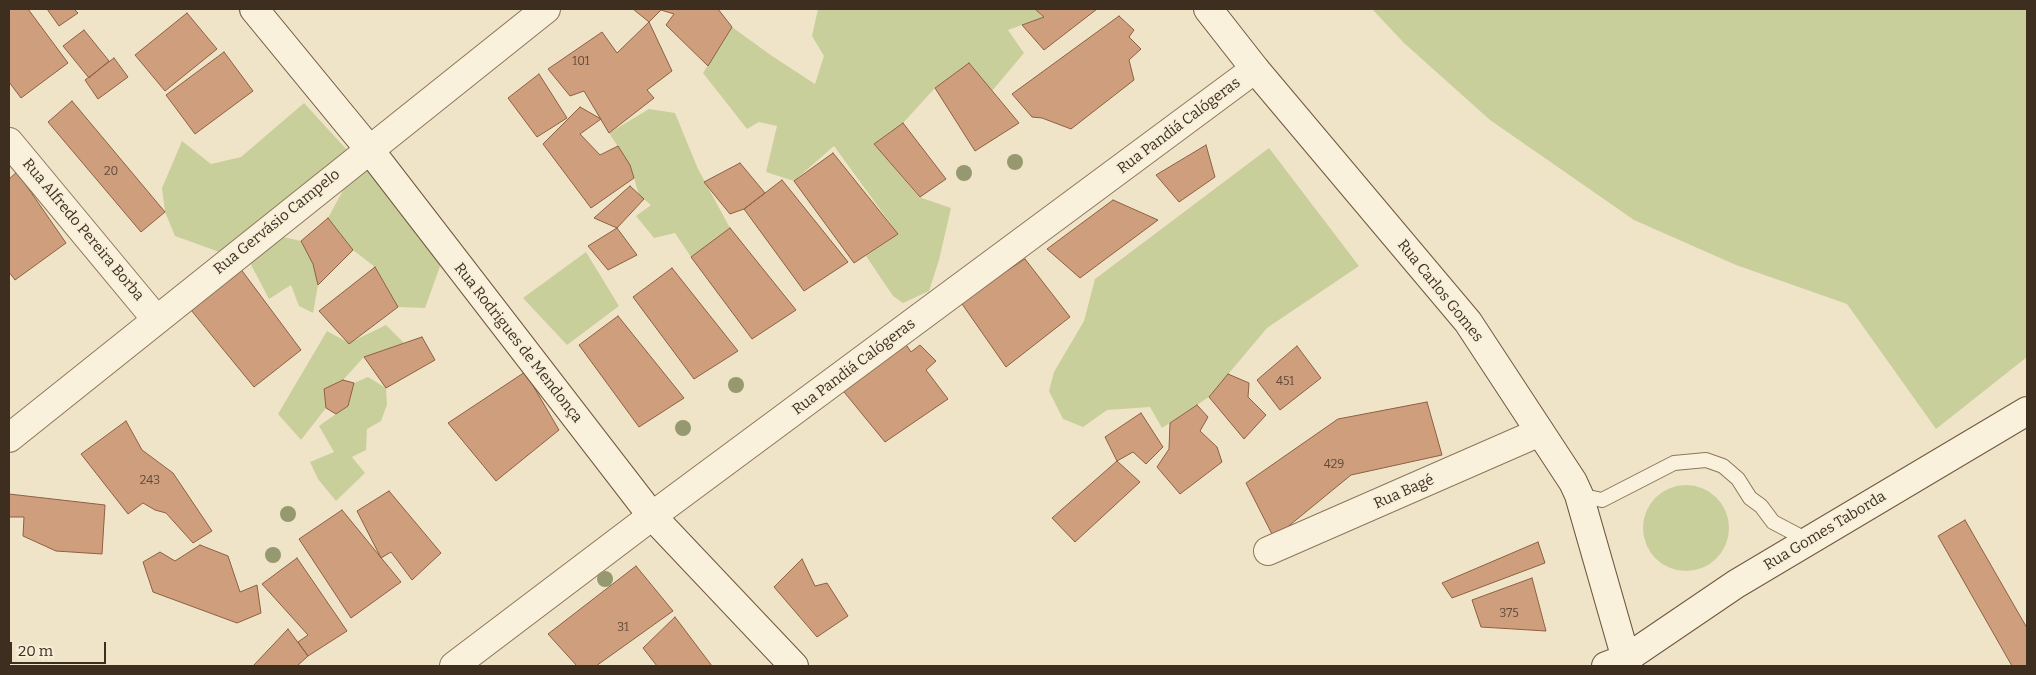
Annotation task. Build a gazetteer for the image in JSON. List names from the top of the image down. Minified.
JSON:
{"streets":{"street":["Rua Pandiá Calógeras","Rua Gervásio Campelo","Rua Alfredo Pereira Borba","Rua Carlos Gomes","Rua Rodrigues de Mendonça","Rua Bagé","Rua Gomes Taborda"]},"crossings":[["Rua Pandiá Calógeras","Rua Carlos Gomes"],["Rua Pandiá Calógeras","Rua Rodrigues de Mendonça"],["Rua Gervásio Campelo","Rua Alfredo Pereira Borba"],["Rua Gervásio Campelo","Rua Rodrigues de Mendonça"],["Rua Carlos Gomes","Rua Bagé"],["Rua Carlos Gomes","Rua Gomes Taborda"]],"house_numbers":["101","20","451","429","243","375","31"],"scale_bar":"20 m"}
